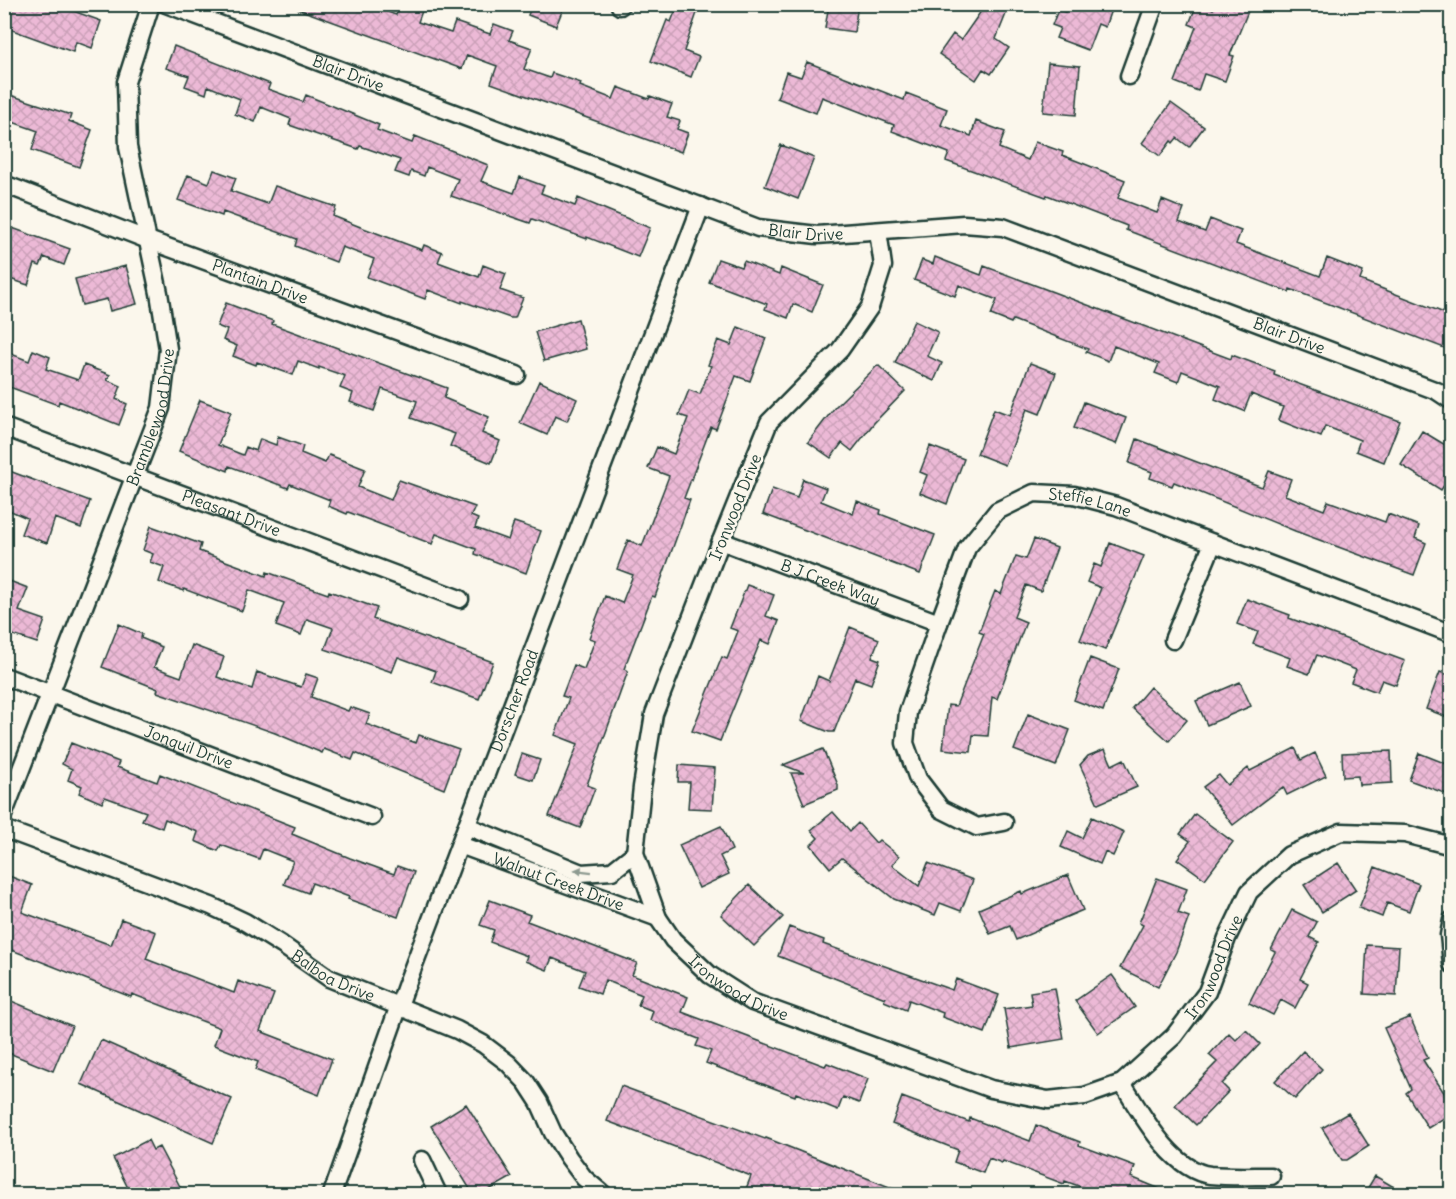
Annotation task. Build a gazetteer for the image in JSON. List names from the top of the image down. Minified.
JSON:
{"streets":{"street":["Blair Drive","Plantain Drive","Bramblewood Drive","Steffie Lane","Ironwood Drive","Pleasant Drive","B J Creek Way","Dorscher Road","Jonquil Drive","Walnut Creek Drive","Balboa Drive"]},"crossings":[["Blair Drive","Ironwood Drive"],["Blair Drive","Dorscher Road"],["Plantain Drive","Bramblewood Drive"],["Bramblewood Drive","Pleasant Drive"],["Bramblewood Drive","Jonquil Drive"],["Steffie Lane","B J Creek Way"],["Ironwood Drive","B J Creek Way"],["Ironwood Drive","Walnut Creek Drive"],["Dorscher Road","Walnut Creek Drive"],["Dorscher Road","Balboa Drive"]]}
